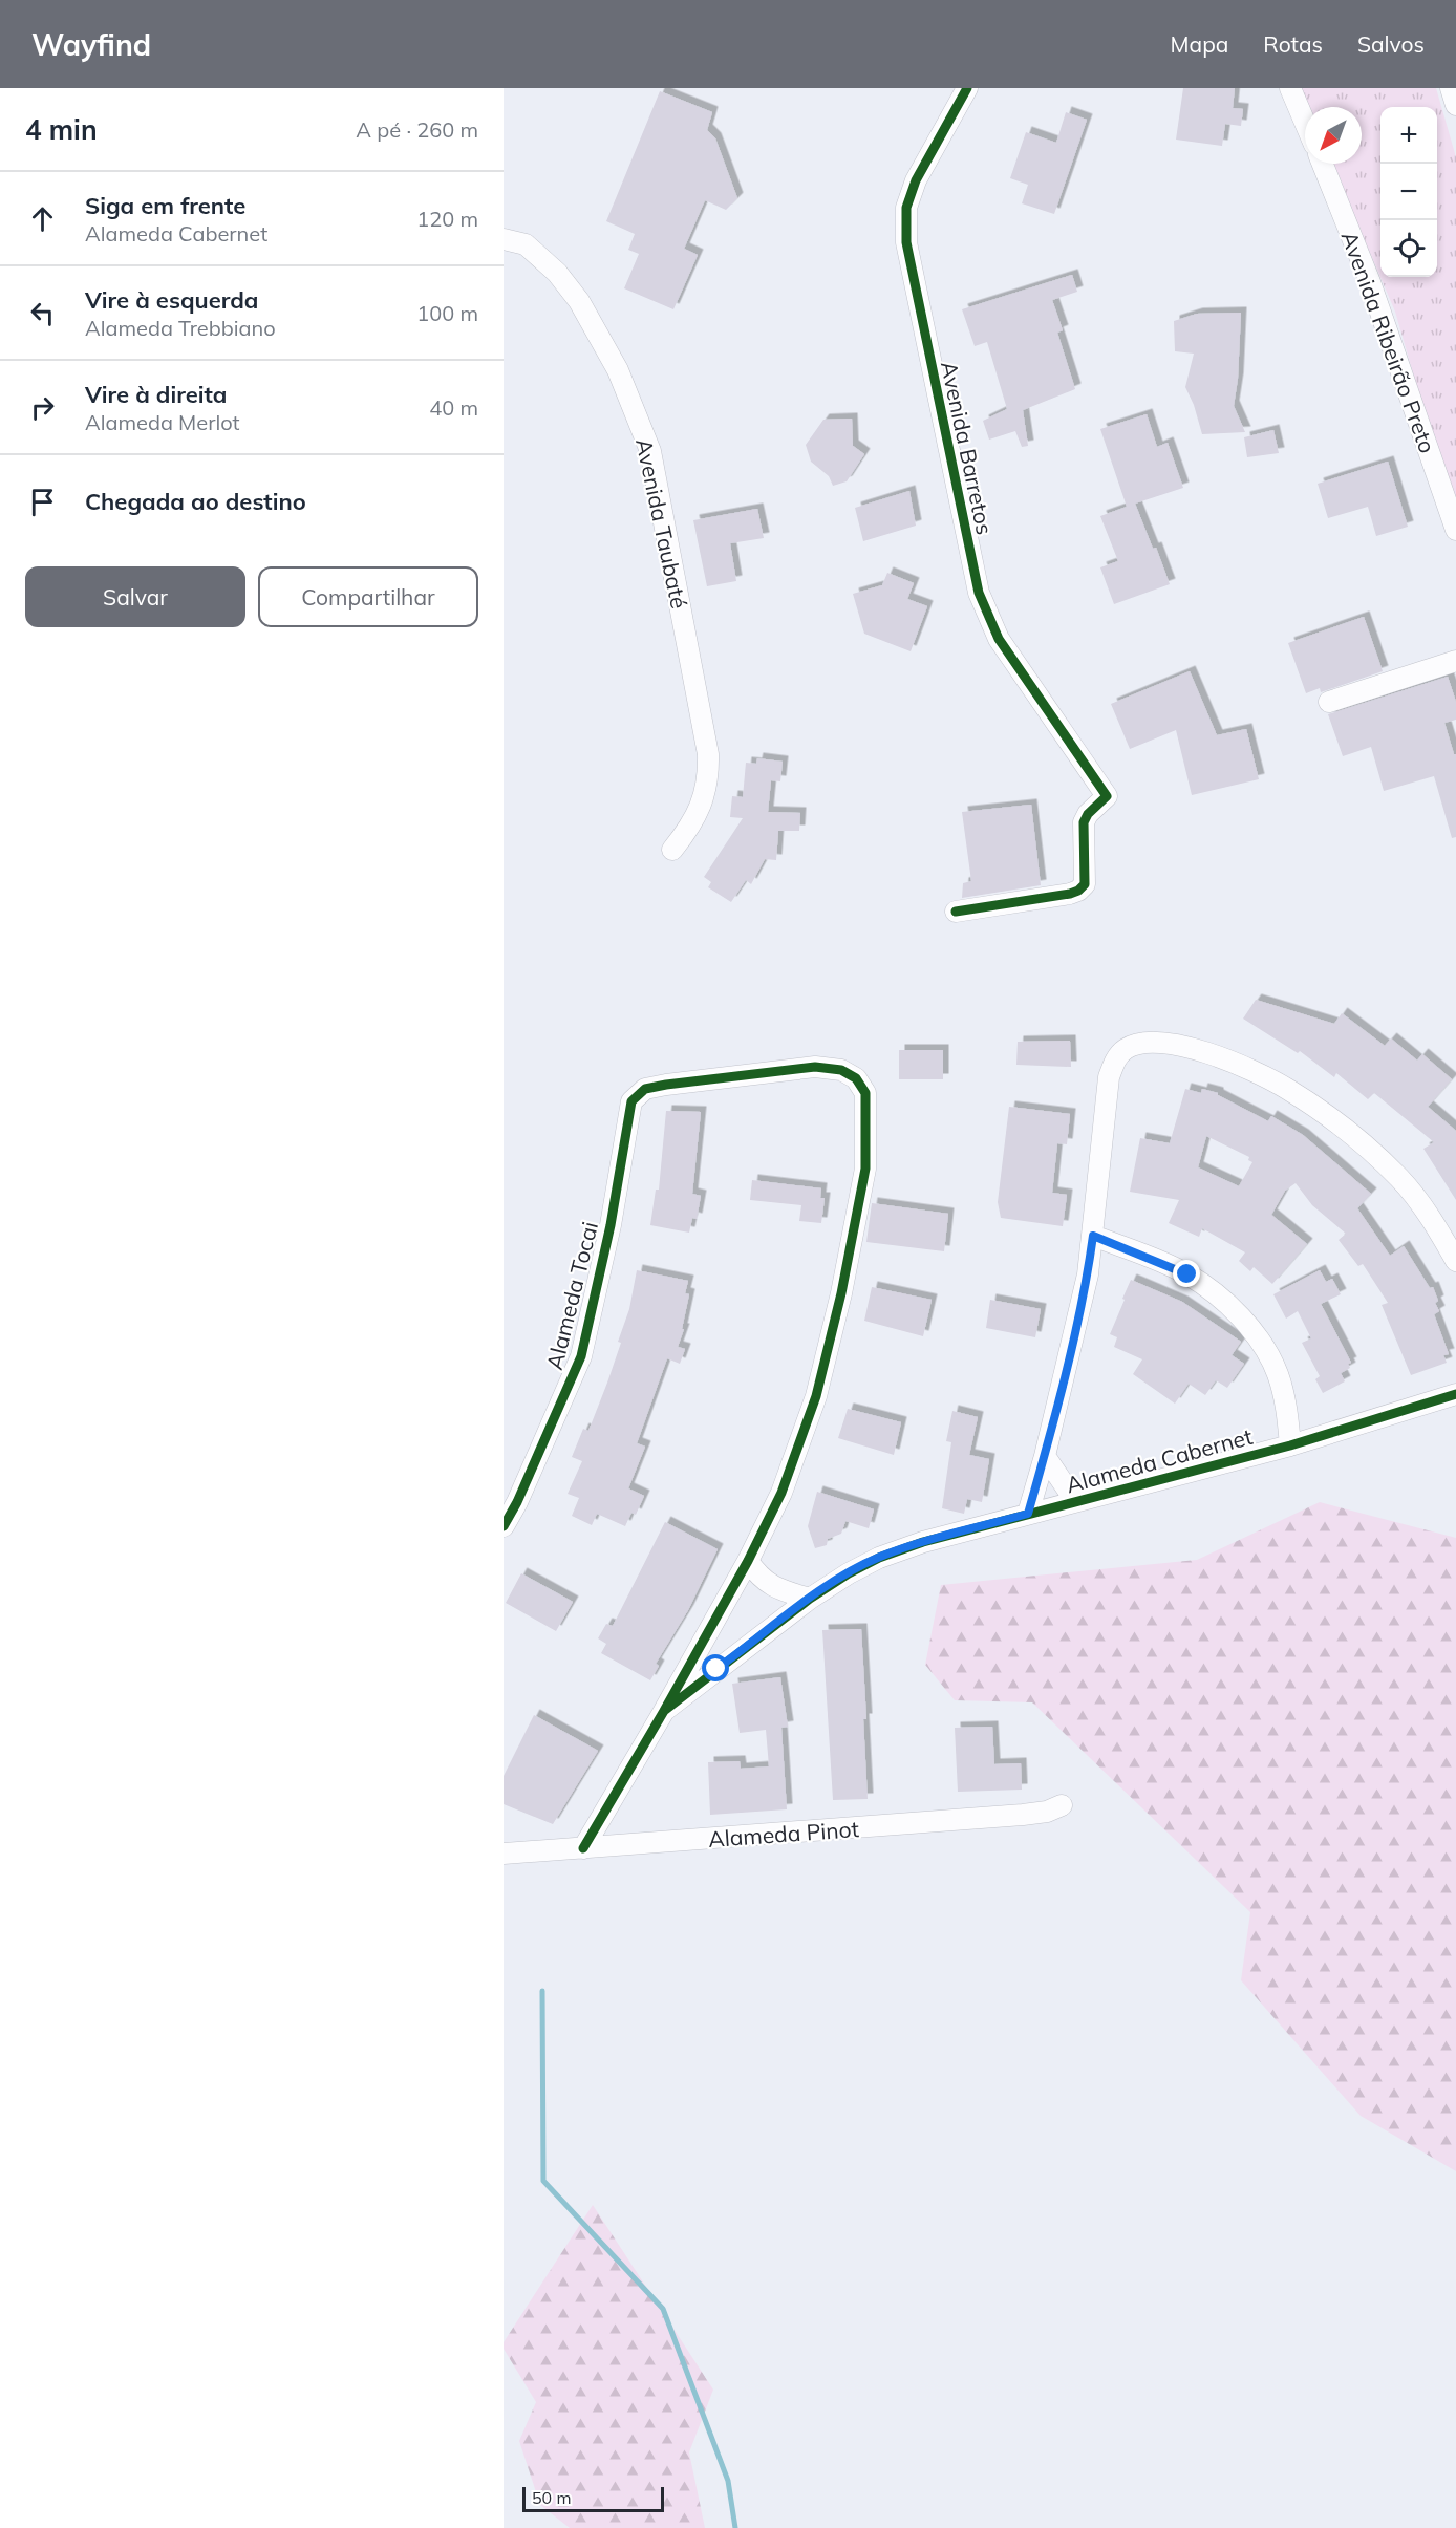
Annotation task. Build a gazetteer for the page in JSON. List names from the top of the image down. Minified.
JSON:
{"streets":{"street":["Avenida Ribeirão Preto","Avenida Barretos","Avenida Taubaté","Alameda Tocai","Alameda Cabernet","Alameda Pinot"]},"crossings":[["Alameda Tocai","Alameda Cabernet"],["Alameda Cabernet","Alameda Pinot"]],"scale_bar":"50 m","north":"bottom left","page":{"header":"Wayfind","nav":["Mapa","Rotas","Salvos"],"heading":["4 min","A pé · 260 m"],"map_buttons":["+","−"],"list":[["Siga em frente","Alameda Cabernet","120 m"],["Vire à esquerda","Alameda Trebbiano","100 m"],["Vire à direita","Alameda Merlot","40 m"],"Chegada ao destino"],"buttons":["Salvar","Compartilhar"],"scale":"50 m"}}
